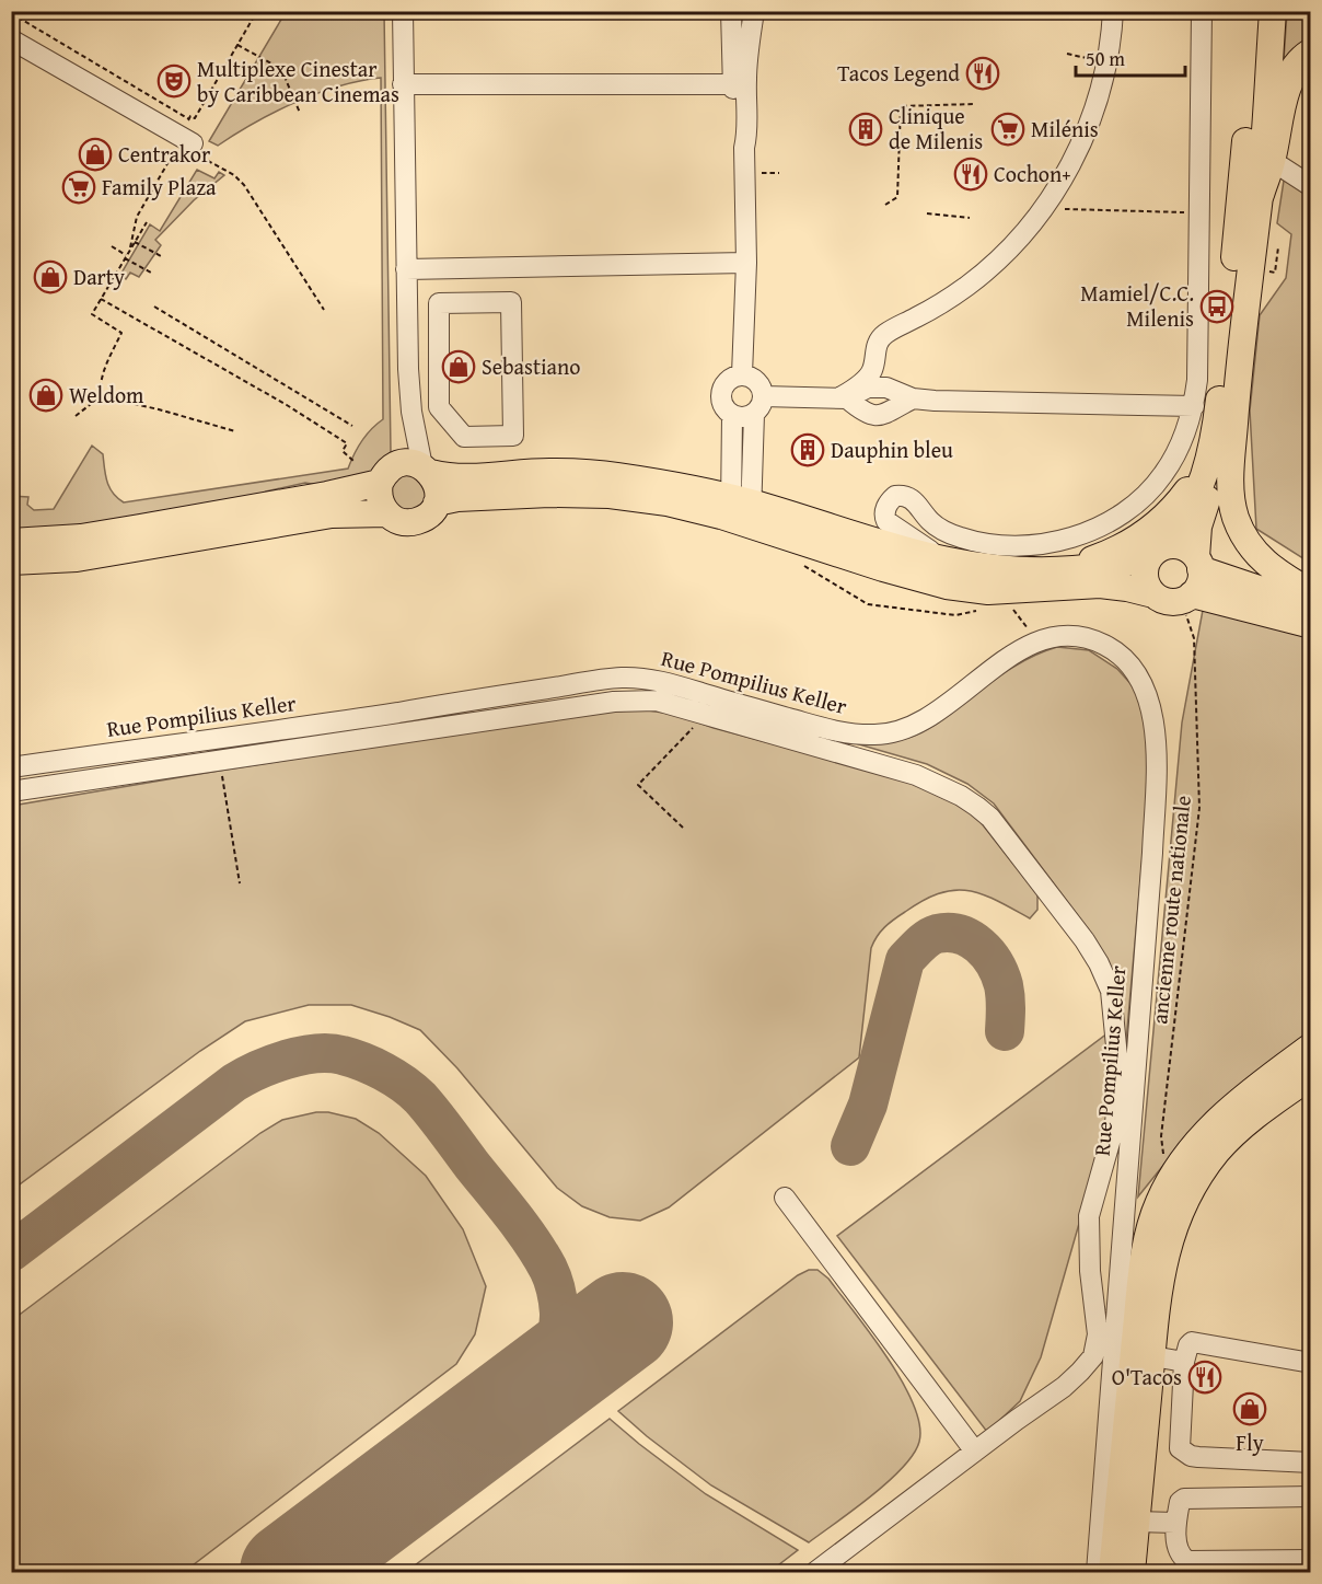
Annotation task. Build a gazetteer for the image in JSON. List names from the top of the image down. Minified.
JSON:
{"streets":{"street":["Rue Pompilius Keller"],"path":["ancienne route nationale"]},"places":{"restaurant":["Tacos Legend","Cochon+","O'Tacos"],"theatre":["Multiplexe Cinestar by Caribbean Cinemas"],"building":["Clinique de Milenis","Dauphin bleu"],"supermarket":["Milénis","Family Plaza"],"shop":["Centrakor","Darty","Sebastiano","Weldom","Fly"],"bus stop":["Mamiel/C.C. Milenis"]},"scale_bar":"50 m"}
